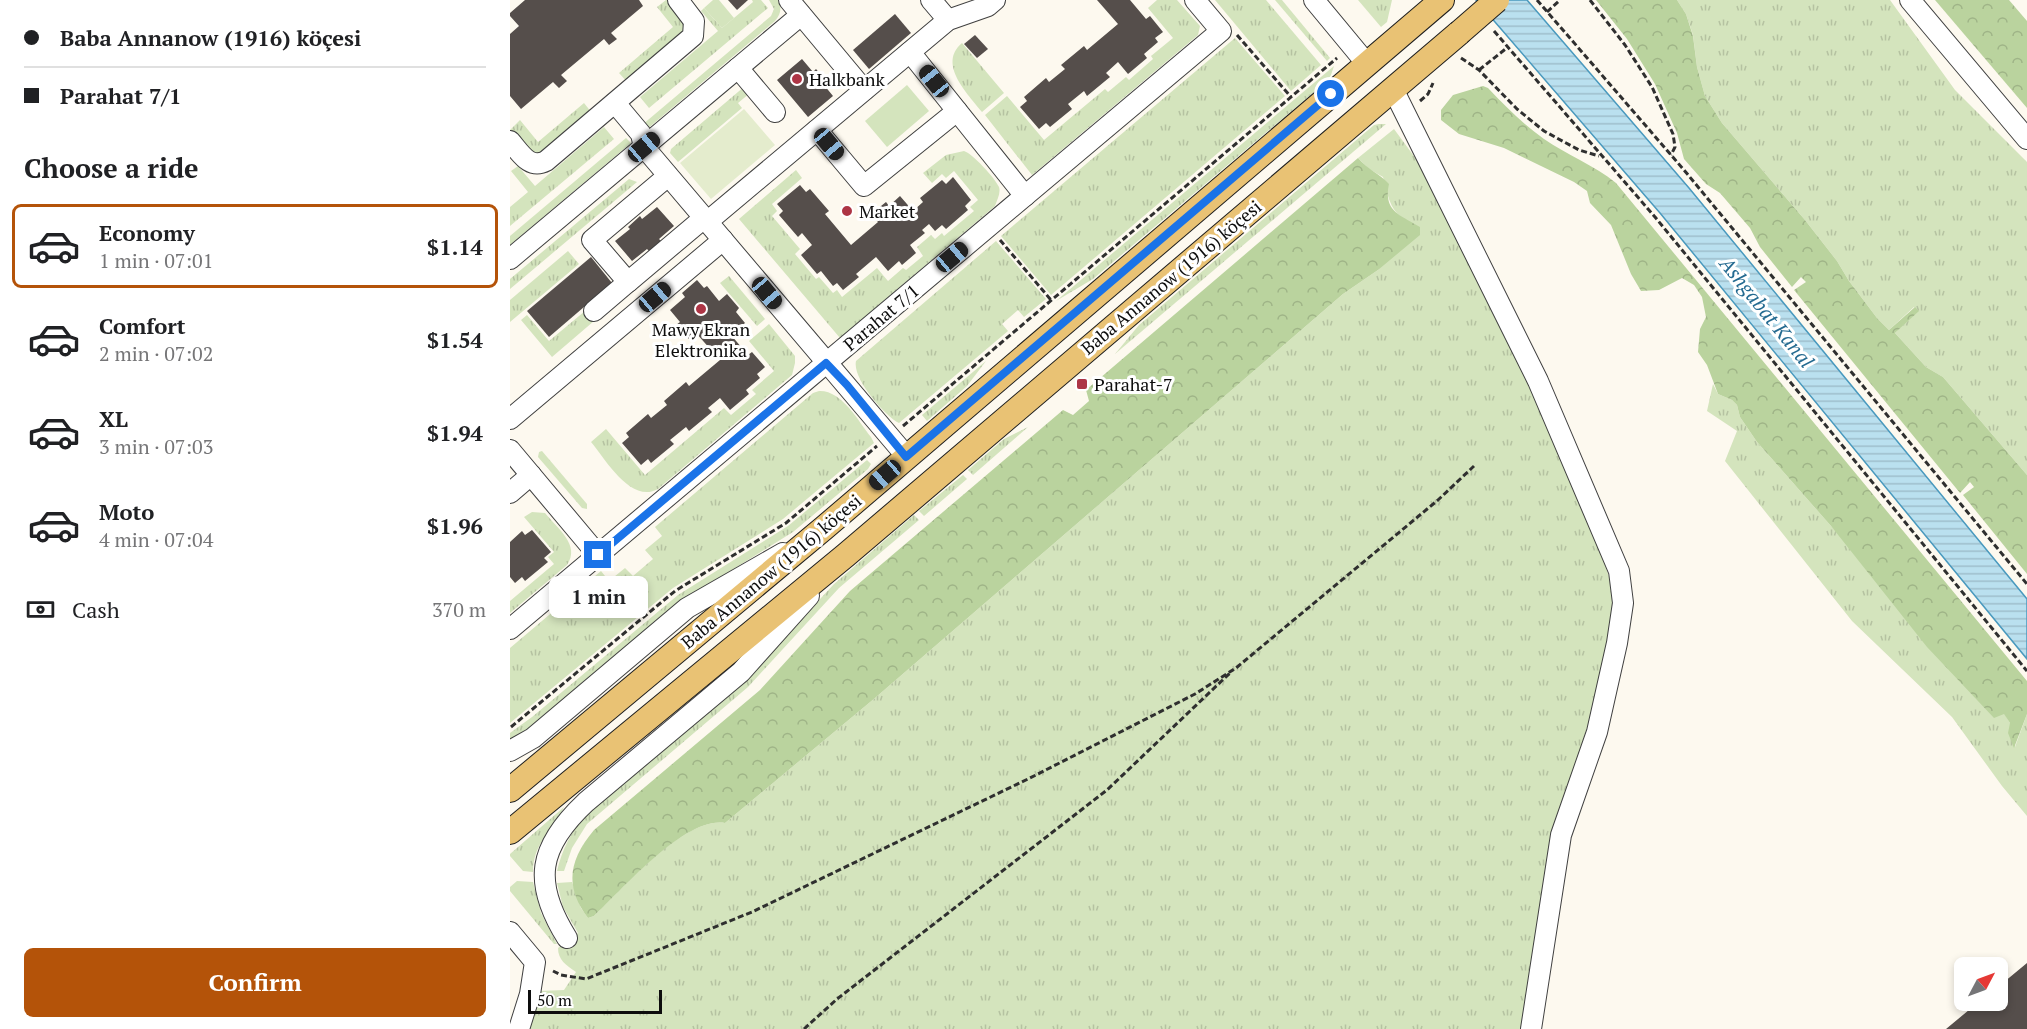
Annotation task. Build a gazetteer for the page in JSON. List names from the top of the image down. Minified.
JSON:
{"streets":{"main road":["Baba Annanow (1916) köçesi"],"street":["Parahat 7/1"]},"water":["Ashgabat Kanal"],"places":{"other":["Halkbank","Market","Mawy Ekran Elektronika"],"transit":["Parahat-7"]},"scale_bar":"50 m","north":"top right","page":{"banner":["Baba Annanow (1916) köçesi","Parahat 7/1"],"heading":"Choose a ride","list":[{"name":"Economy","note":"1 min · 07:01","value":"$1.14"},{"name":"Comfort","note":"2 min · 07:02","value":"$1.54"},{"name":"XL","note":"3 min · 07:03","value":"$1.94"},{"name":"Moto","note":"4 min · 07:04","value":"$1.96"}],"pay":["Cash","370 m"],"bubble":"1 min","buttons":"Confirm","scale":"50 m"}}
